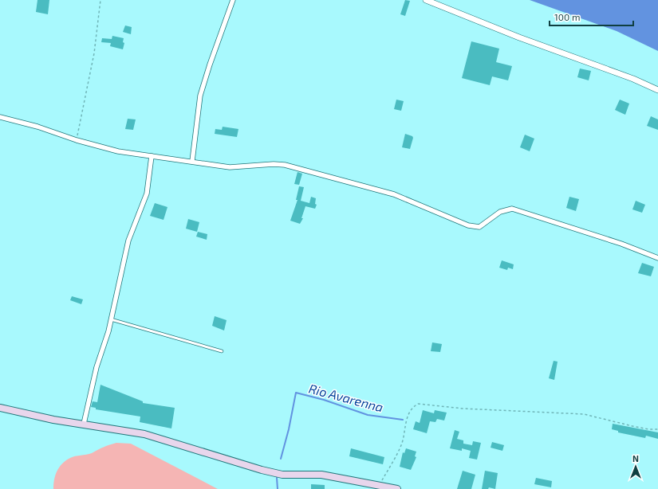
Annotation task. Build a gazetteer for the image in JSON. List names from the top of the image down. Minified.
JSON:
{"water":["Rio Avarenna"],"scale_bar":"100 m","north":"top"}
